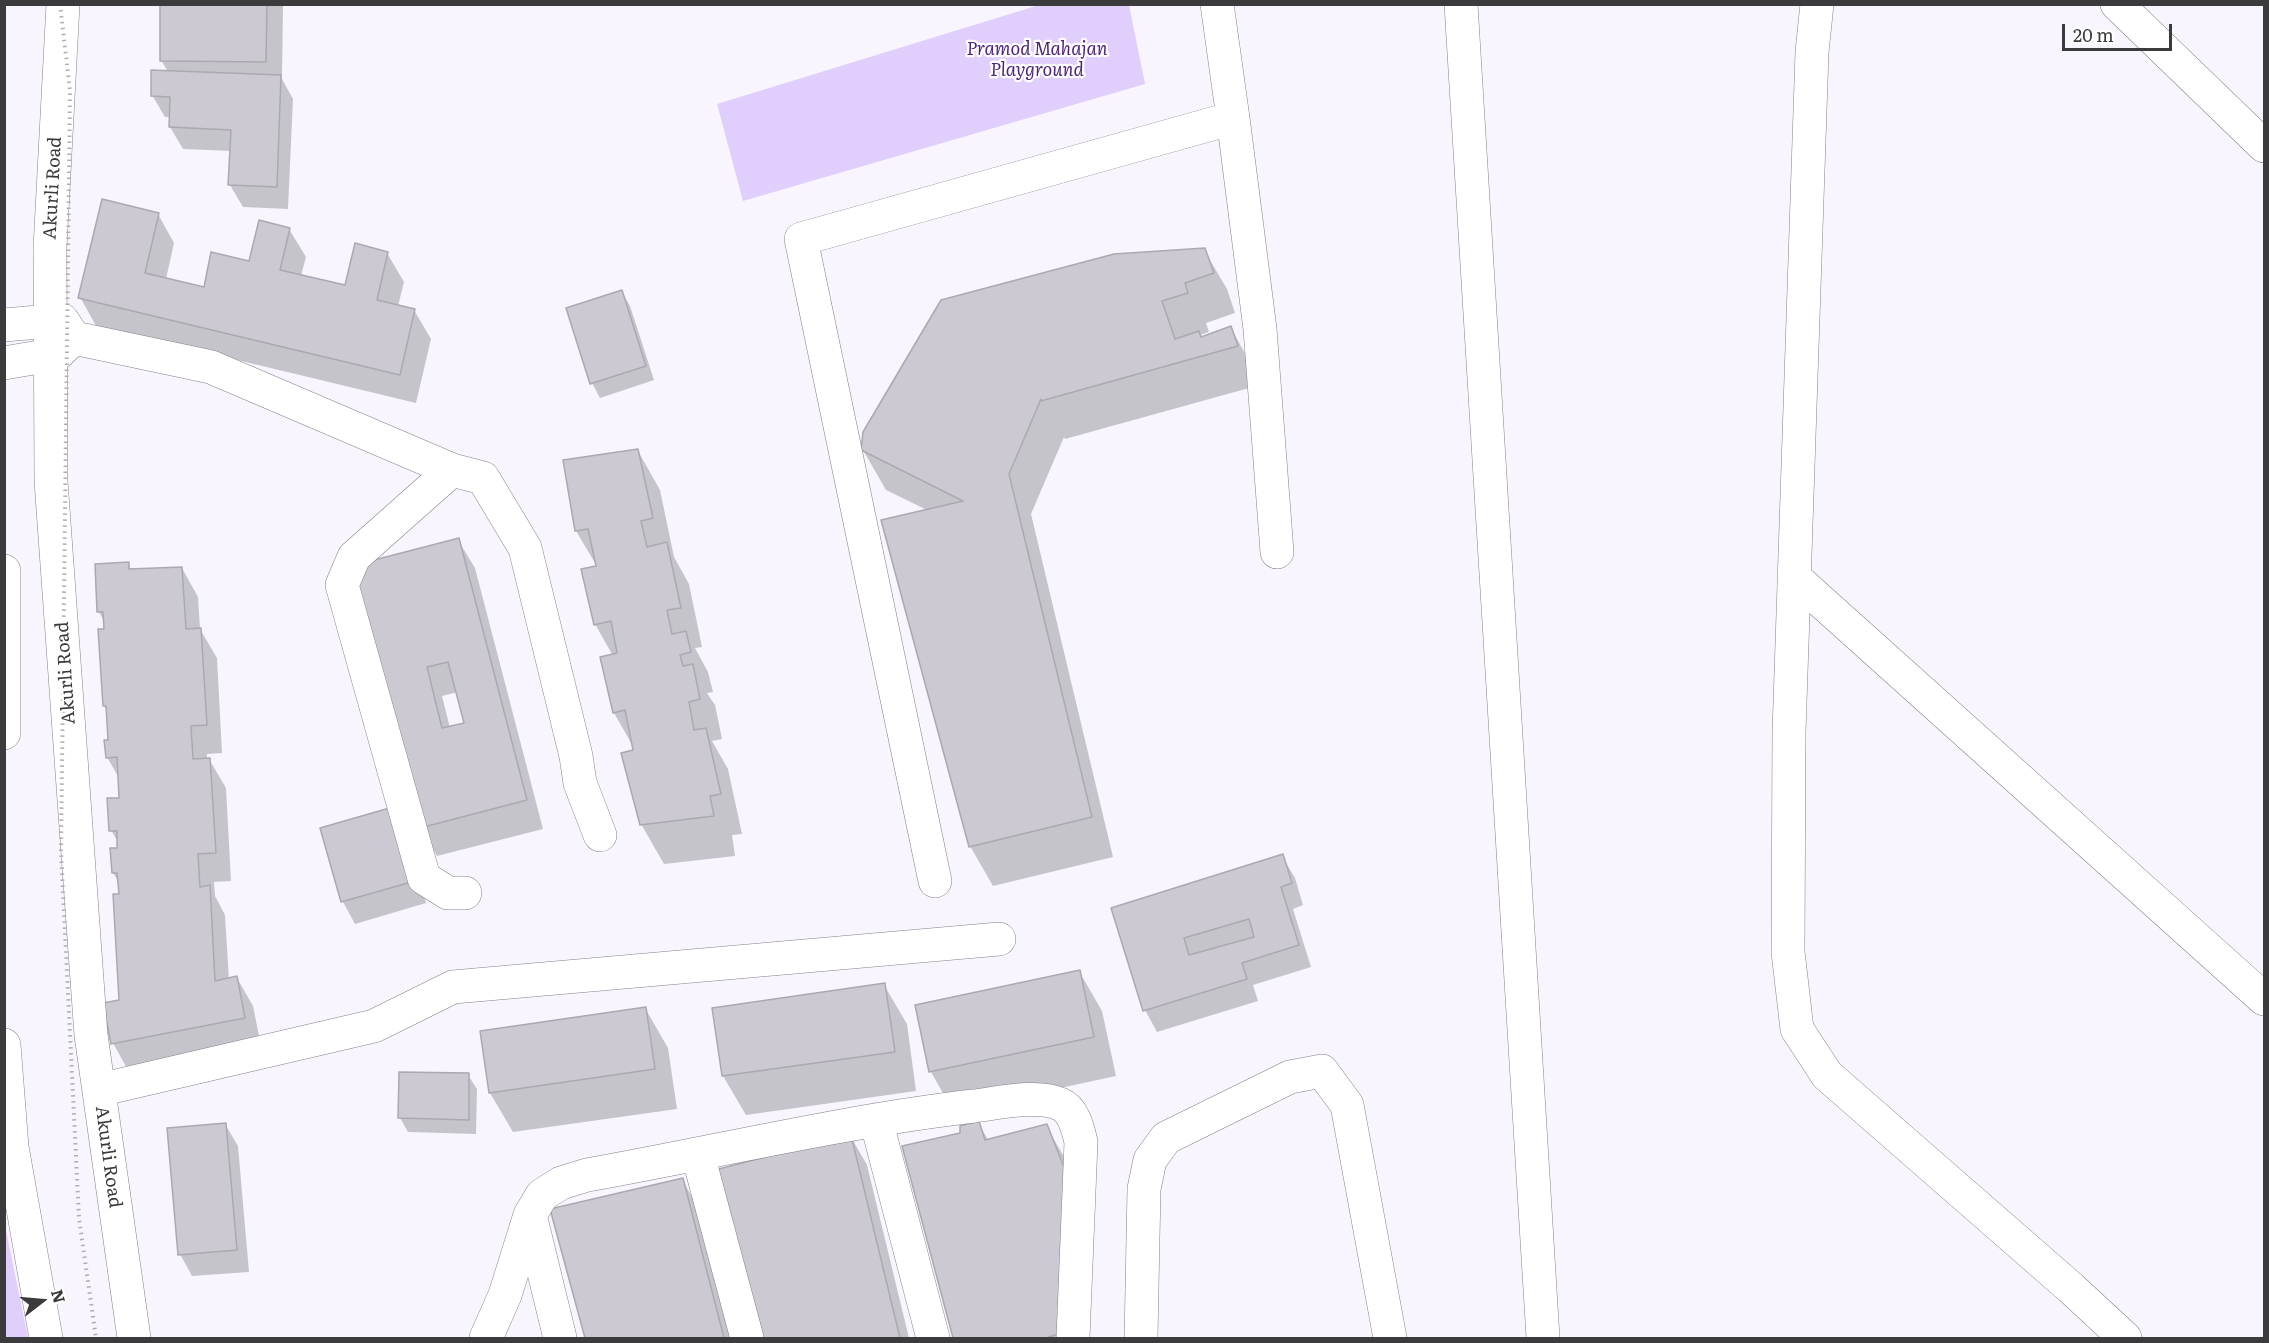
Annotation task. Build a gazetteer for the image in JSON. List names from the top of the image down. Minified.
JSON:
{"streets":{"street":["Akurli Road"]},"parks":["Pramod Mahajan Playground"],"scale_bar":"20 m","north":"right"}
